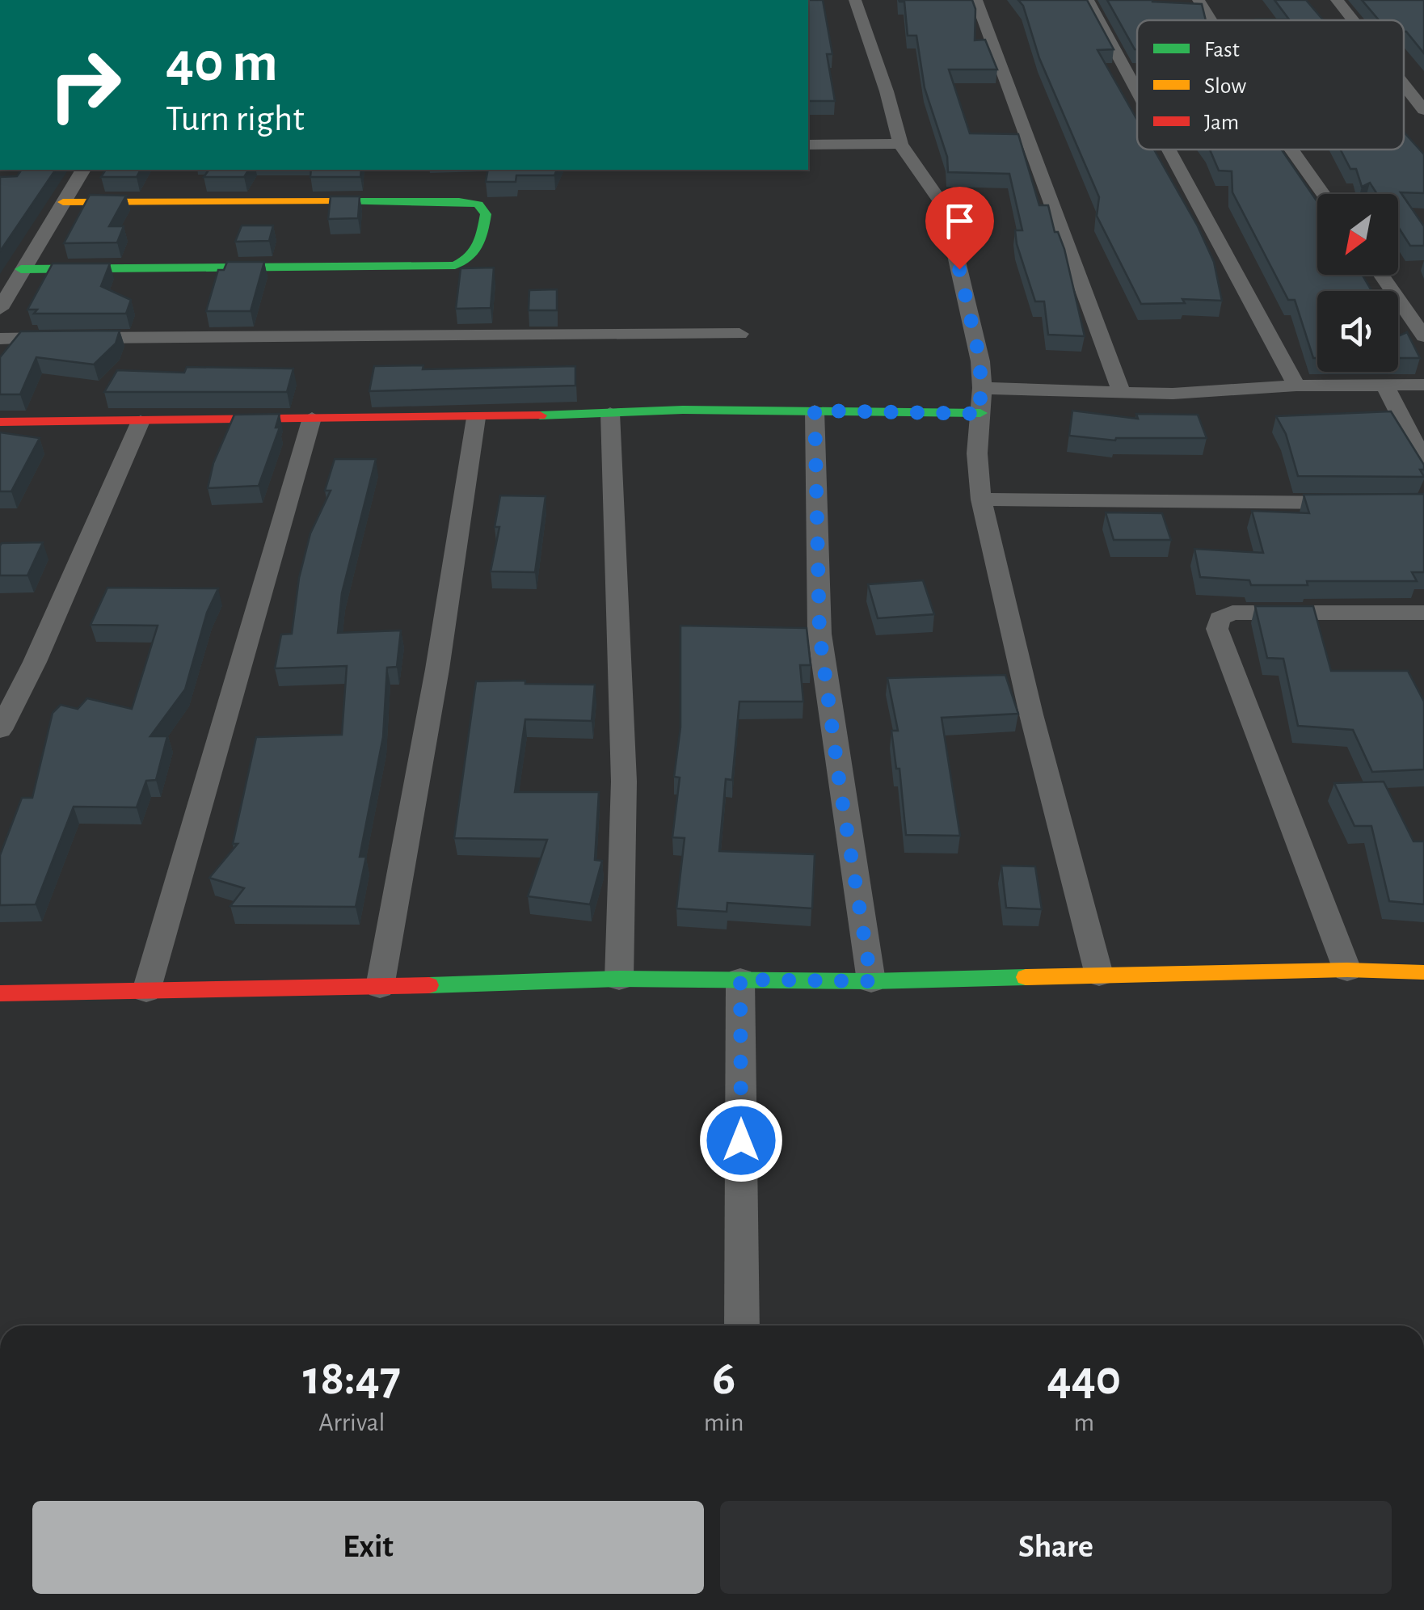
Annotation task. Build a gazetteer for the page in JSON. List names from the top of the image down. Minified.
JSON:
{"legend":["Fast","Slow","Jam"],"north":"bottom left","page":{"turn":["40 m","Turn right"],"eta":["18:47","Arrival","6","min","440","m"],"buttons":["Exit","Share"]}}
